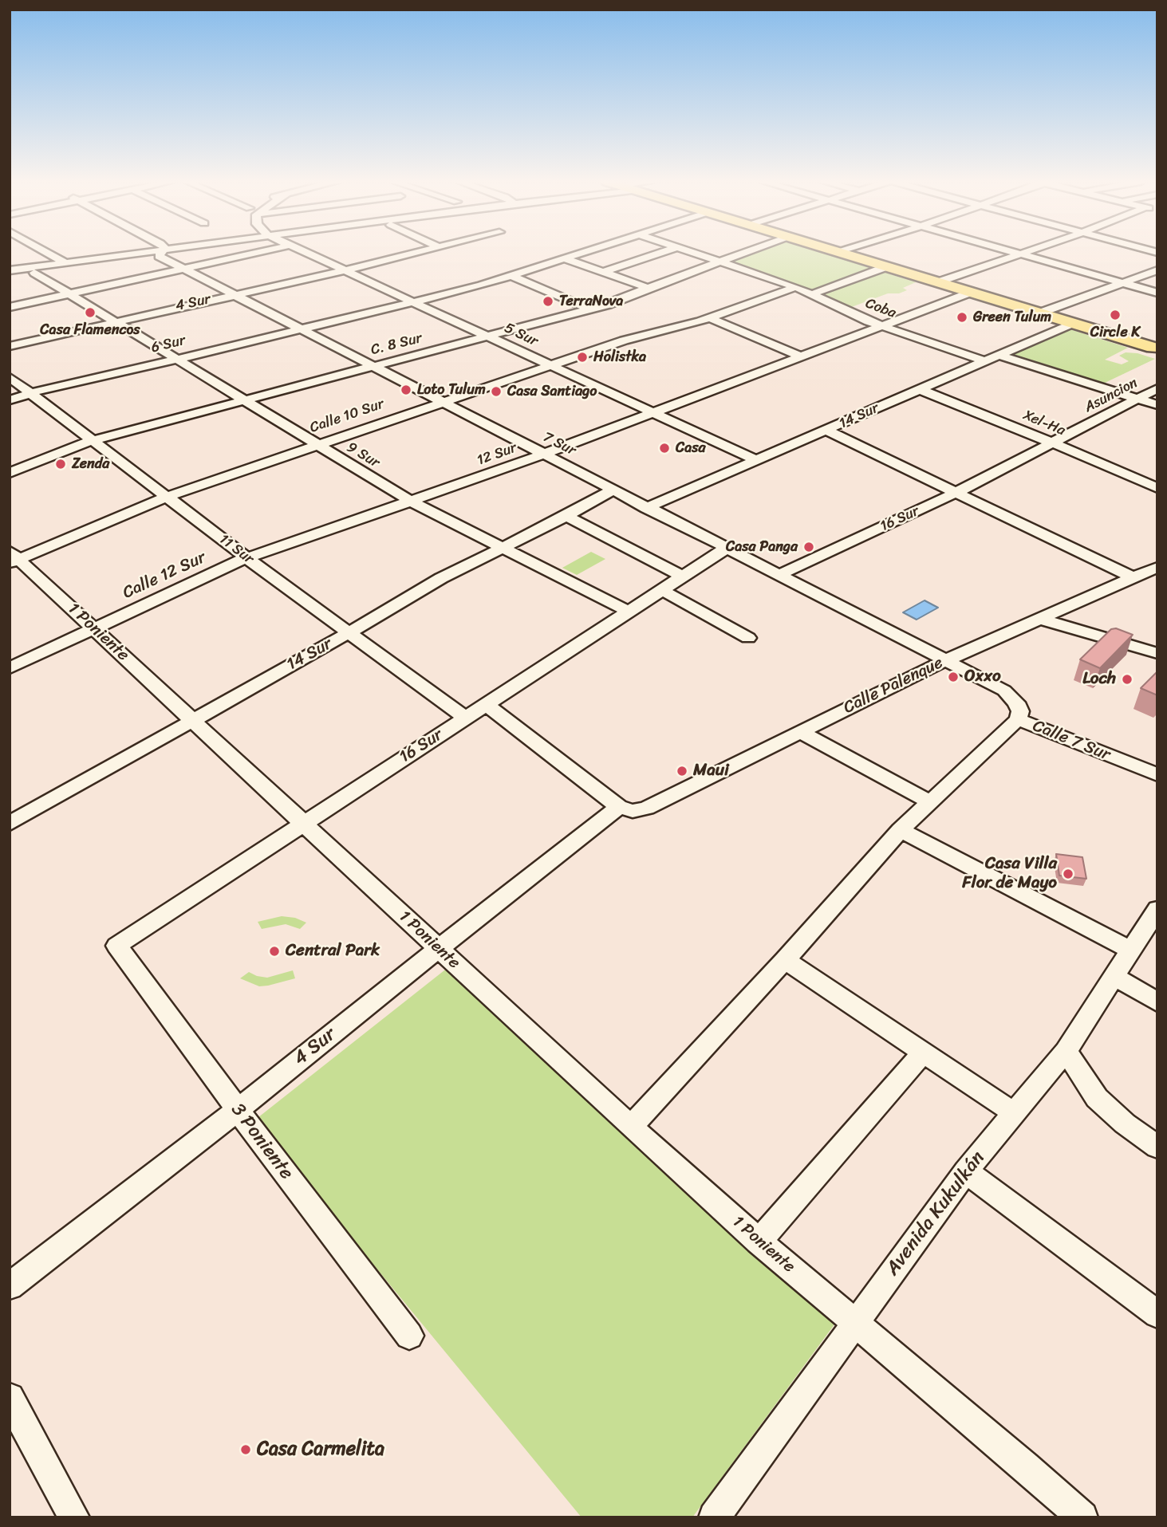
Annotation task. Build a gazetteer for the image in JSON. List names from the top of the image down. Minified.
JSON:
{"streets":{"street":["4 Sur","Coba","5 Sur","6 Sur","C. 8 Sur","Asuncion","Calle 10 Sur","14 Sur","Xel-Ha","7 Sur","12 Sur","9 Sur","16 Sur","11 Sur","Calle 12 Sur","1 Poniente","Calle Palenque","Calle 7 Sur","3 Poniente","Avenida Kukulkán"]},"crossings":[["4 Sur","5 Sur"],["4 Sur","7 Sur"],["4 Sur","9 Sur"],["4 Sur","1 Poniente"],["4 Sur","Calle Palenque"],["4 Sur","3 Poniente"],["Coba","C. 8 Sur"],["Coba","Calle 10 Sur"],["Coba","14 Sur"],["Coba","12 Sur"],["5 Sur","6 Sur"],["5 Sur","C. 8 Sur"],["5 Sur","Calle 10 Sur"],["5 Sur","14 Sur"],["5 Sur","12 Sur"],["6 Sur","7 Sur"],["6 Sur","9 Sur"],["6 Sur","11 Sur"],["C. 8 Sur","7 Sur"],["C. 8 Sur","9 Sur"],["C. 8 Sur","11 Sur"],["Asuncion","Xel-Ha"],["Asuncion","16 Sur"],["Calle 10 Sur","7 Sur"],["Calle 10 Sur","9 Sur"],["Calle 10 Sur","11 Sur"],["Calle 10 Sur","1 Poniente"],["14 Sur","Xel-Ha"],["14 Sur","7 Sur"],["14 Sur","9 Sur"],["14 Sur","11 Sur"],["14 Sur","1 Poniente"],["7 Sur","12 Sur"],["7 Sur","16 Sur"],["7 Sur","Calle Palenque"],["7 Sur","Calle 7 Sur"],["12 Sur","9 Sur"],["12 Sur","11 Sur"],["12 Sur","Calle 12 Sur"],["9 Sur","16 Sur"],["16 Sur","11 Sur"],["16 Sur","1 Poniente"],["16 Sur","3 Poniente"],["11 Sur","Calle 12 Sur"],["Calle 12 Sur","1 Poniente"],["1 Poniente","Avenida Kukulkán"],["Calle Palenque","Calle 7 Sur"]],"places":["TerraNova","Casa Flamencos","Circle K","Green Tulum","Holistka","Loto Tulum","Casa Santiago","Casa","Zenda","Casa Panga","Oxxo","Loch","Maui","Casa Villa Flor de Mayo","Central Park","Casa Carmelita"]}
